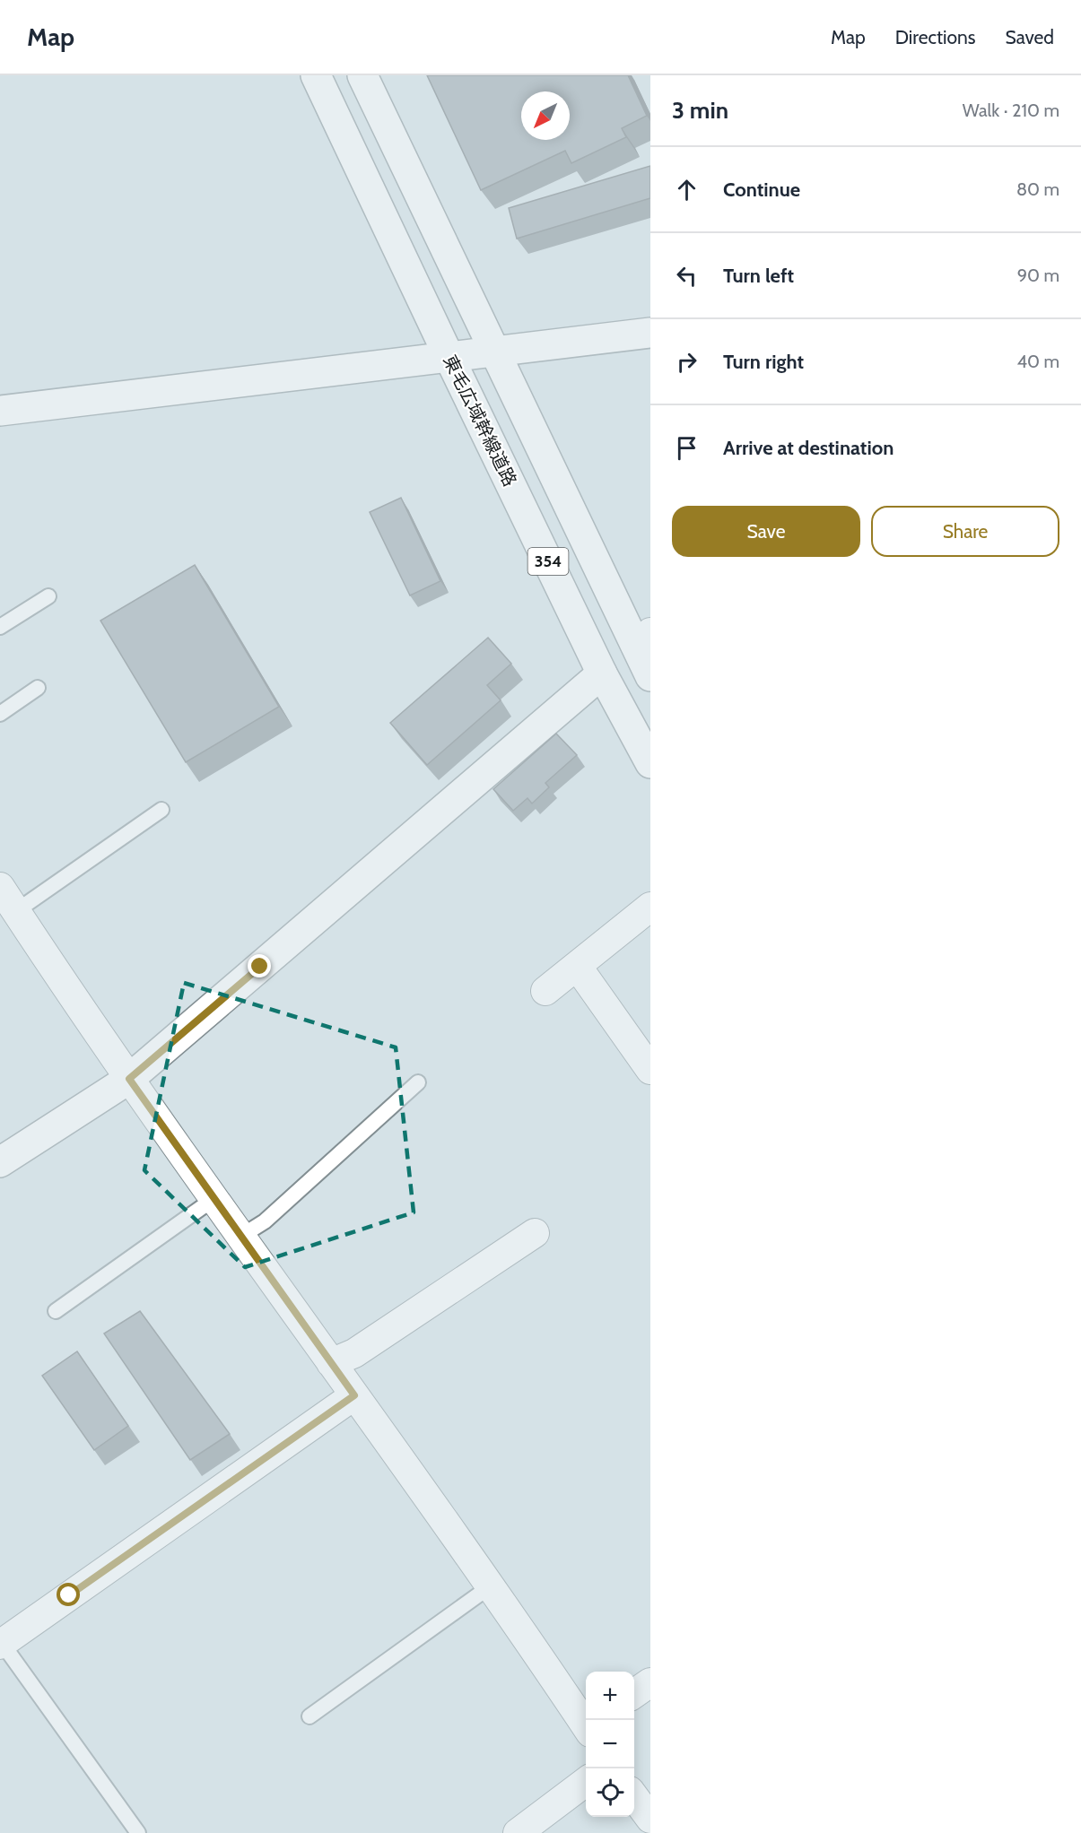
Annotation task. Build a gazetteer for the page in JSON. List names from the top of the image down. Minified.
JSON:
{"streets":{"main road":["東毛広域幹線道路","354"]},"north":"bottom left","page":{"header":"Map","nav":["Map","Directions","Saved"],"heading":["3 min","Walk · 210 m"],"list":[["Continue","80 m"],["Turn left","90 m"],["Turn right","40 m"],"Arrive at destination"],"buttons":["Save","Share"],"map_buttons":["+","−"]}}
